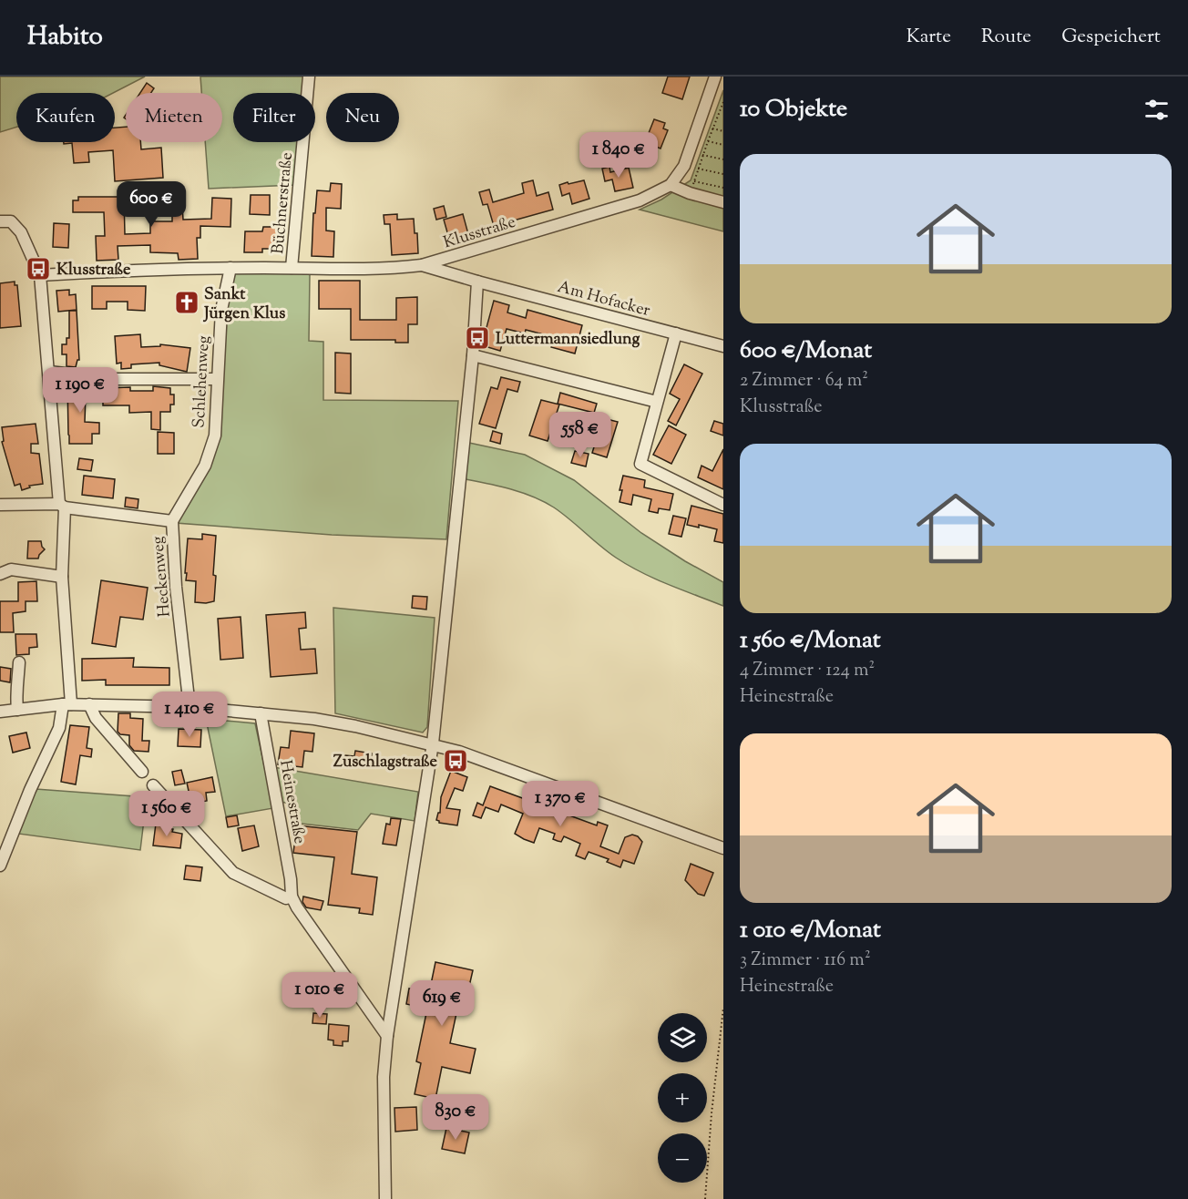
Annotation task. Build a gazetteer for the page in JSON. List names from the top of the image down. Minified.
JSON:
{"streets":{"street":["Büchnerstraße","Klusstraße","Am Hofacker","Schlehenweg","Heckenweg","Heinestraße"]},"crossings":[["Büchnerstraße","Klusstraße"],["Klusstraße","Schlehenweg"],["Schlehenweg","Heckenweg"]],"places":{"bus stop":["Klusstraße","Luttermannsiedlung","Zuschlagstraße"],"church":["Sankt Jürgen Klus"]},"page":{"header":"Habito","nav":["Karte","Route","Gespeichert"],"heading":"10 Objekte","chip":["Kaufen","Mieten","Filter","Neu"],"price":["1 840 €","600 €","1 190 €","558 €","1 410 €","1 370 €","1 560 €","1 010 €","619 €","830 €"],"list":[{"name":"600 €/Monat","note":"2 Zimmer · 64 m² · Klusstraße"},{"name":"1 560 €/Monat","note":"4 Zimmer · 124 m² · Heinestraße"},{"name":"1 010 €/Monat","note":"3 Zimmer · 116 m² · Heinestraße"}],"map_buttons":["+","−"]}}
